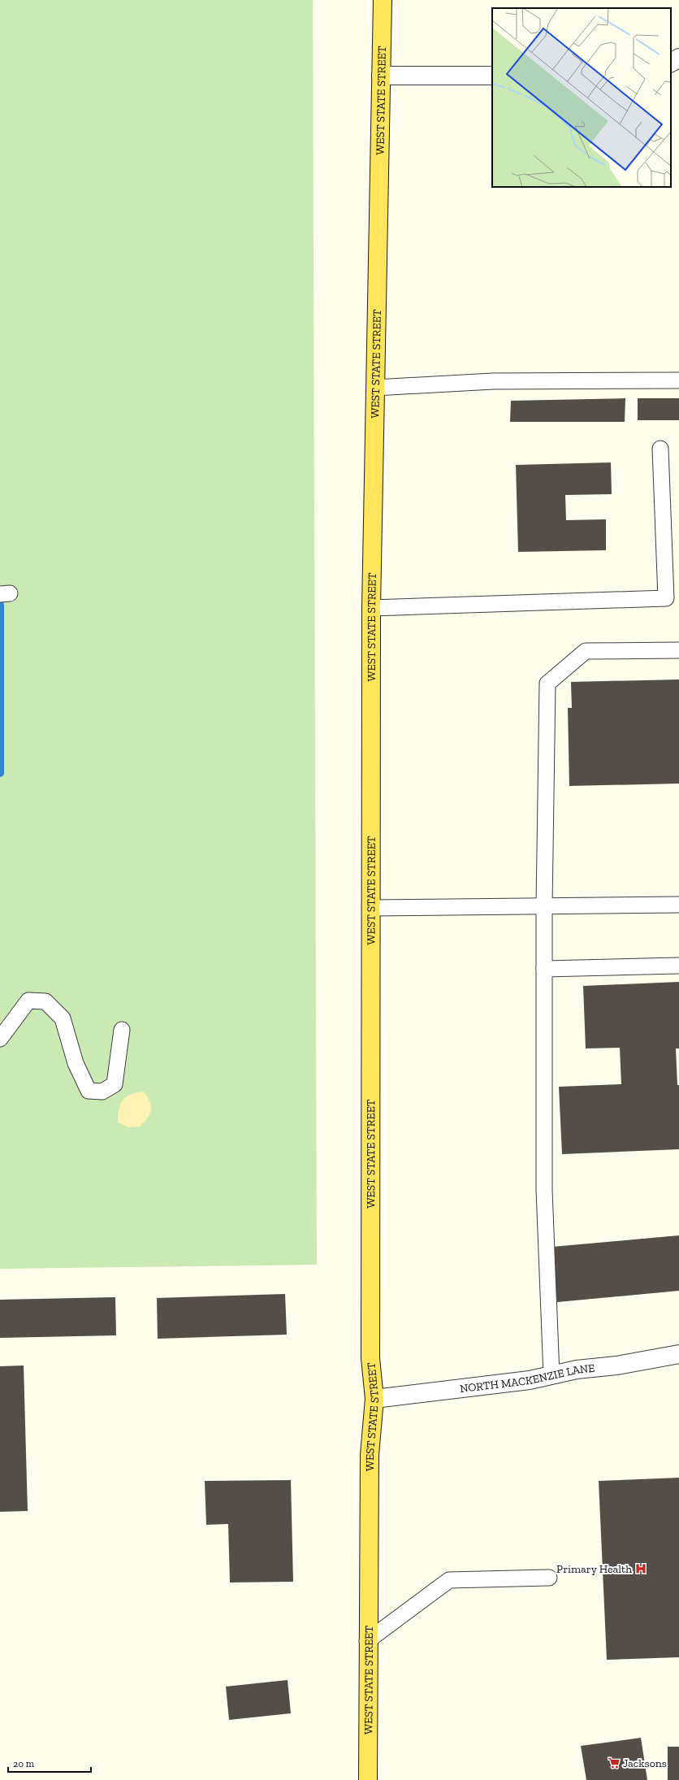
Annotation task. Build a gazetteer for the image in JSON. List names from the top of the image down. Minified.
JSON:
{"streets":{"main road":["WEST STATE STREET"],"street":["NORTH MACKENZIE LANE"]},"crossings":[["WEST STATE STREET","NORTH MACKENZIE LANE"]],"places":{"hospital":["Primary Health"],"supermarket":["Jacksons"]},"scale_bar":"20 m"}
